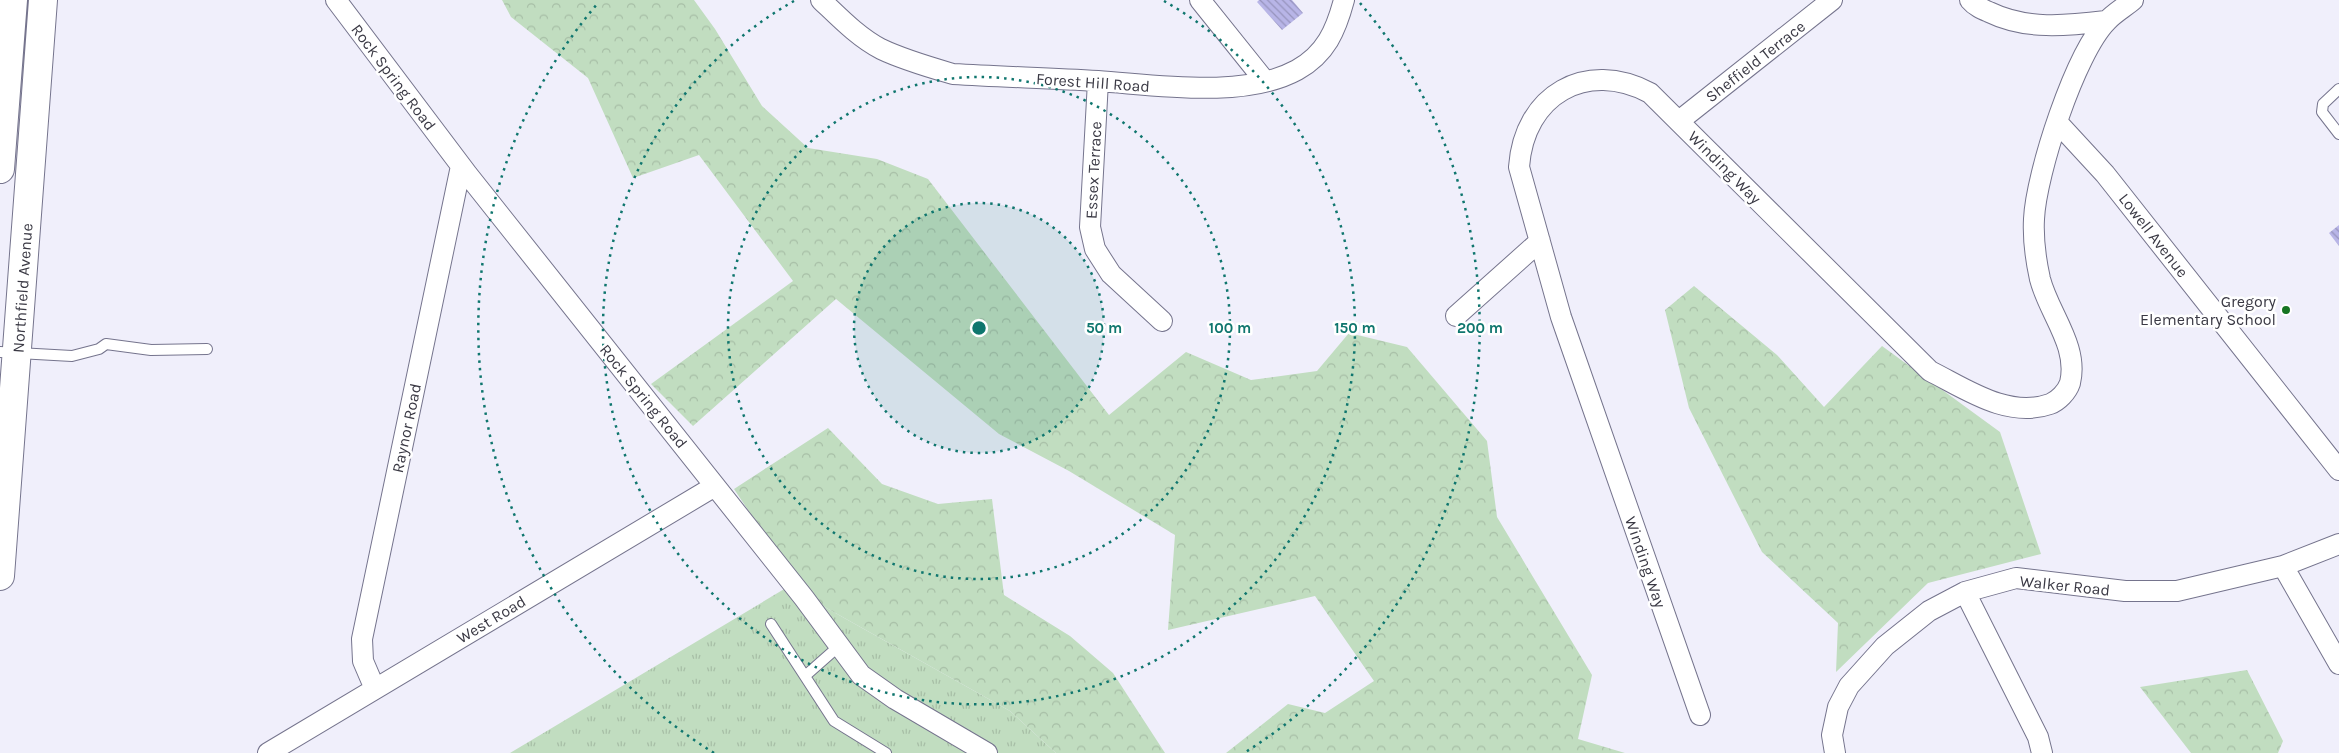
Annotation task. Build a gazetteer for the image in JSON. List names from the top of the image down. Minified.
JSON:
{"streets":{"main road":["Northfield Avenue"],"street":["Sheffield Terrace","Rock Spring Road","Forest Hill Road","Winding Way","Essex Terrace","Lowell Avenue","Raynor Road","Walker Road","West Road"]},"crossings":[["Sheffield Terrace","Winding Way"],["Rock Spring Road","Raynor Road"],["Rock Spring Road","West Road"],["Forest Hill Road","Essex Terrace"],["Winding Way","Lowell Avenue"],["Raynor Road","West Road"]],"places":["Gregory Elementary School"],"rings":["50 m","100 m","150 m","200 m"]}
